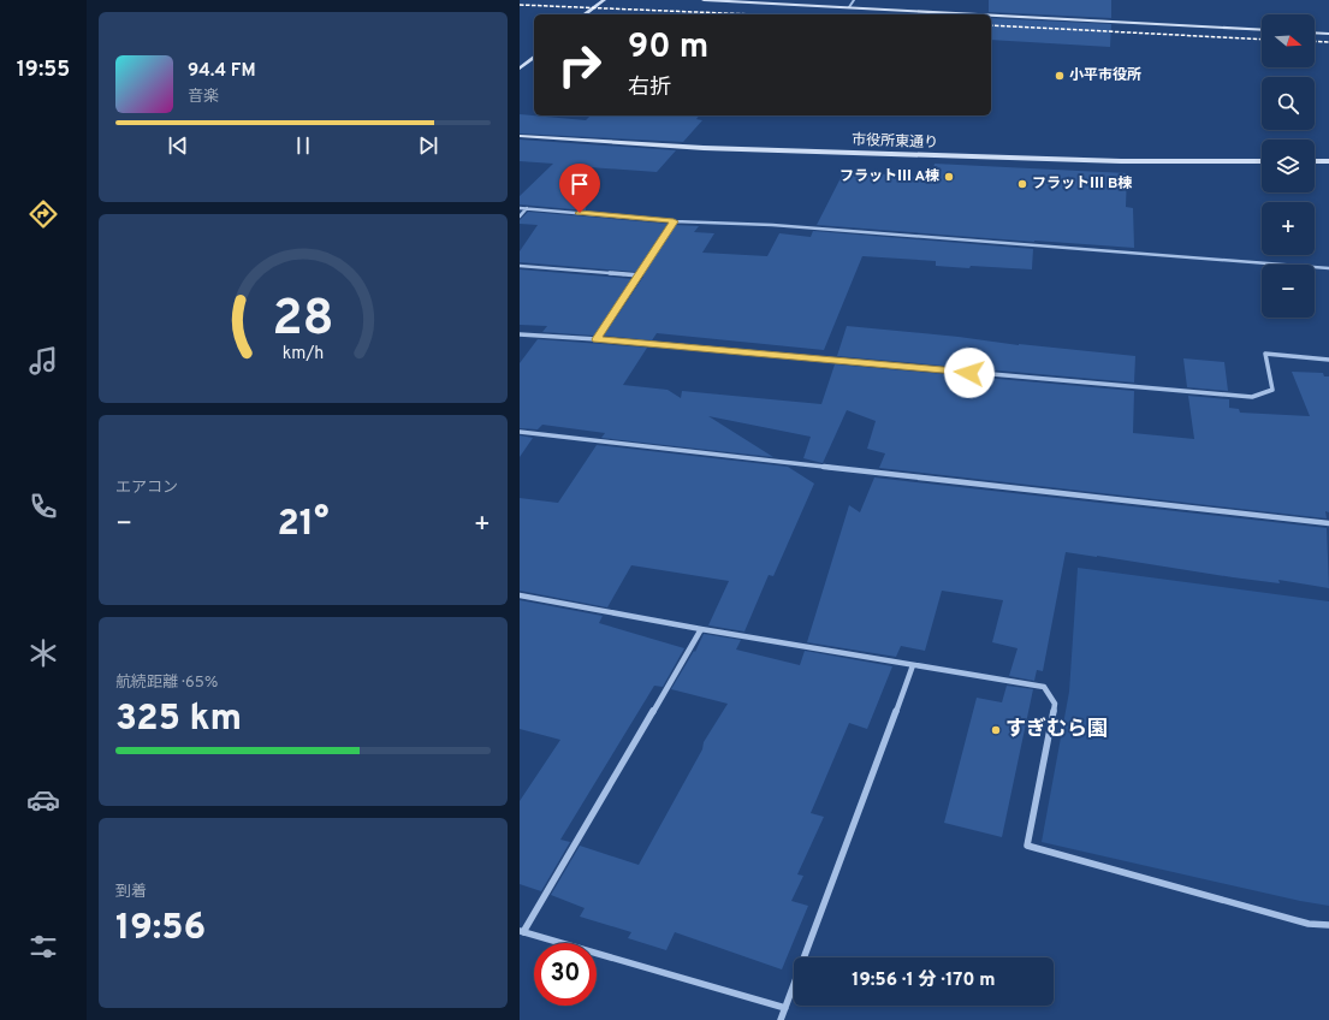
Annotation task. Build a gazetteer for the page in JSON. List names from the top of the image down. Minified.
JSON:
{"streets":{"street":["市役所東通り"]},"places":["小平市役所","フラットⅢ A棟","フラットⅢ B棟","すぎむら園"],"north":"right","page":{"tabs":"19:55","map_buttons":["+","−"],"turn":["90 m","右折"],"song":["94.4 FM","音楽"],"tile":["エアコン",["航続距離 · 65%","325 km"],["到着","19:56"]],"heat":["−","21°","+"],"limit":"30","trip":"19:56 · 1 分 · 170 m","gauge":["28","km/h"]}}
